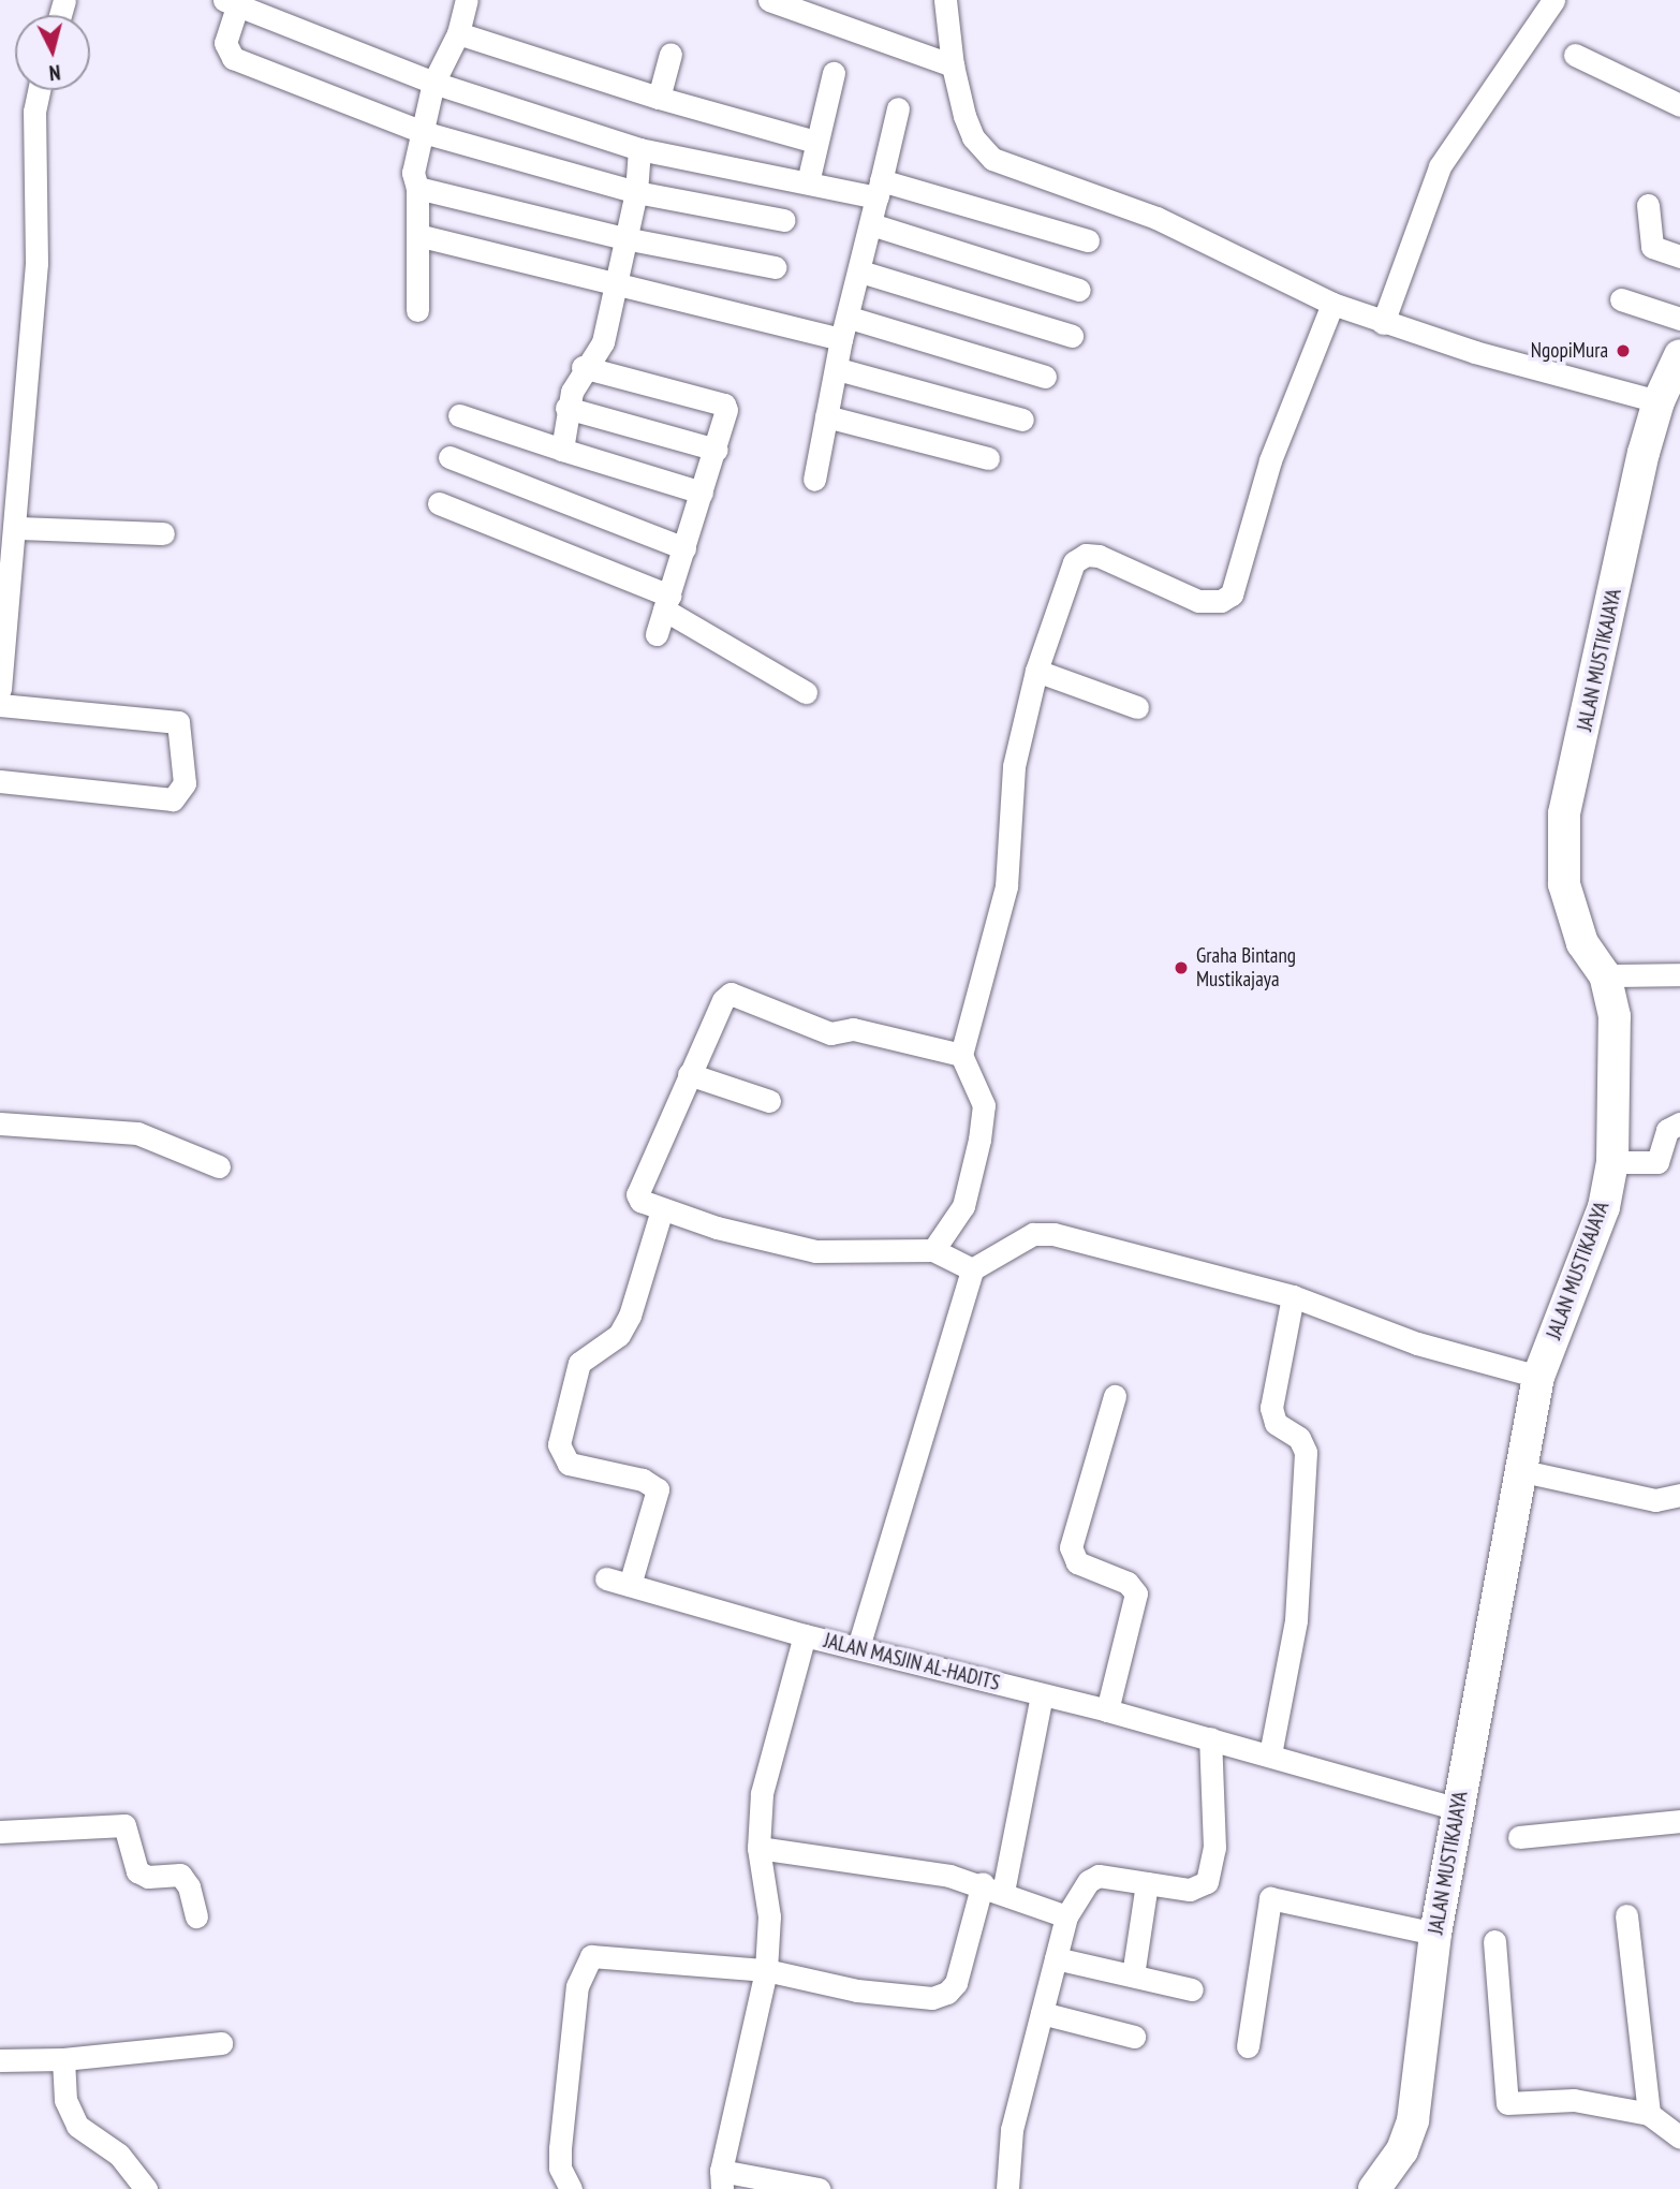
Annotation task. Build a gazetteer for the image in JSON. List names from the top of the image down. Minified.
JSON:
{"streets":{"main road":["JALAN MUSTIKAJAYA"],"street":["JALAN MASJIN AL-HADITS"]},"crossings":[["JALAN MUSTIKAJAYA","JALAN MASJIN AL-HADITS"]],"places":["NgopiMura","Graha Bintang Mustikajaya"],"north":"bottom"}
